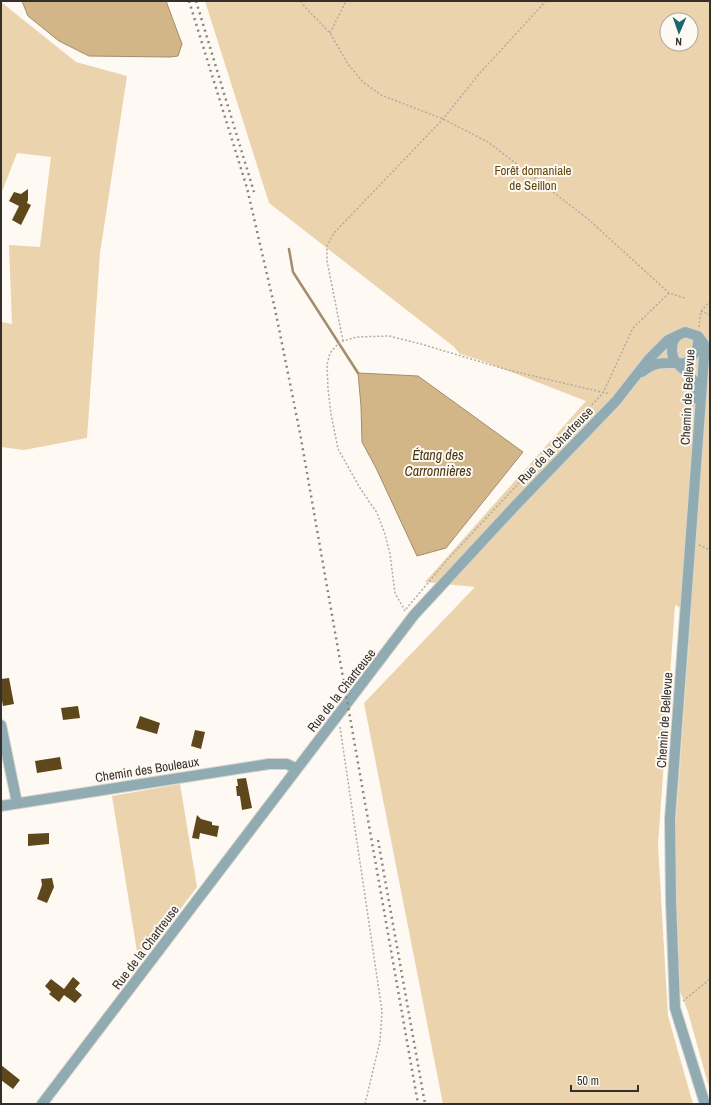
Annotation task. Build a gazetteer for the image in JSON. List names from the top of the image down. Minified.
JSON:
{"streets":{"street":["Chemin de Bellevue","Rue de la Chartreuse","Chemin des Bouleaux"]},"crossings":[["Chemin de Bellevue","Rue de la Chartreuse"],["Rue de la Chartreuse","Chemin des Bouleaux"]],"water":["Étang des Carronnières"],"parks":["Forêt domaniale de Seillon"],"scale_bar":"50 m","north":"bottom"}
